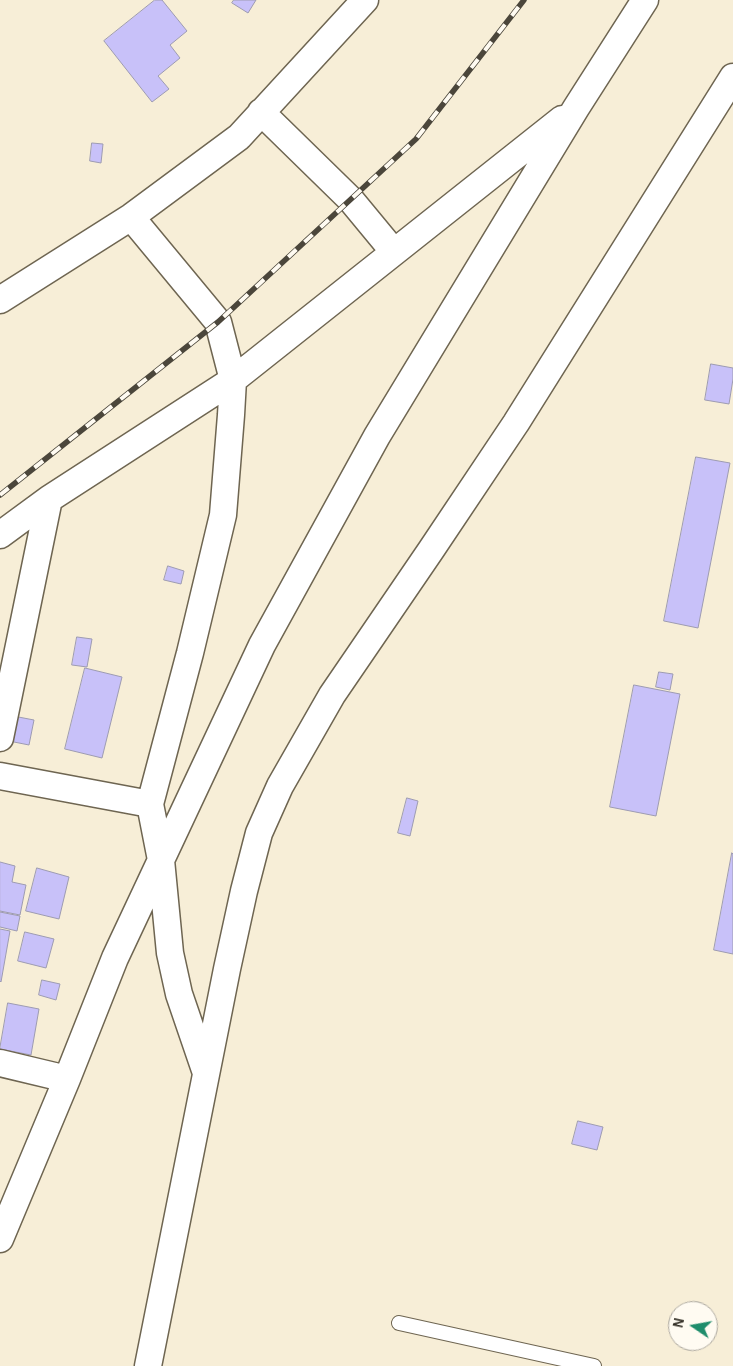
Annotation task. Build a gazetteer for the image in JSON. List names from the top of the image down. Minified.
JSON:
{"north":"left"}
